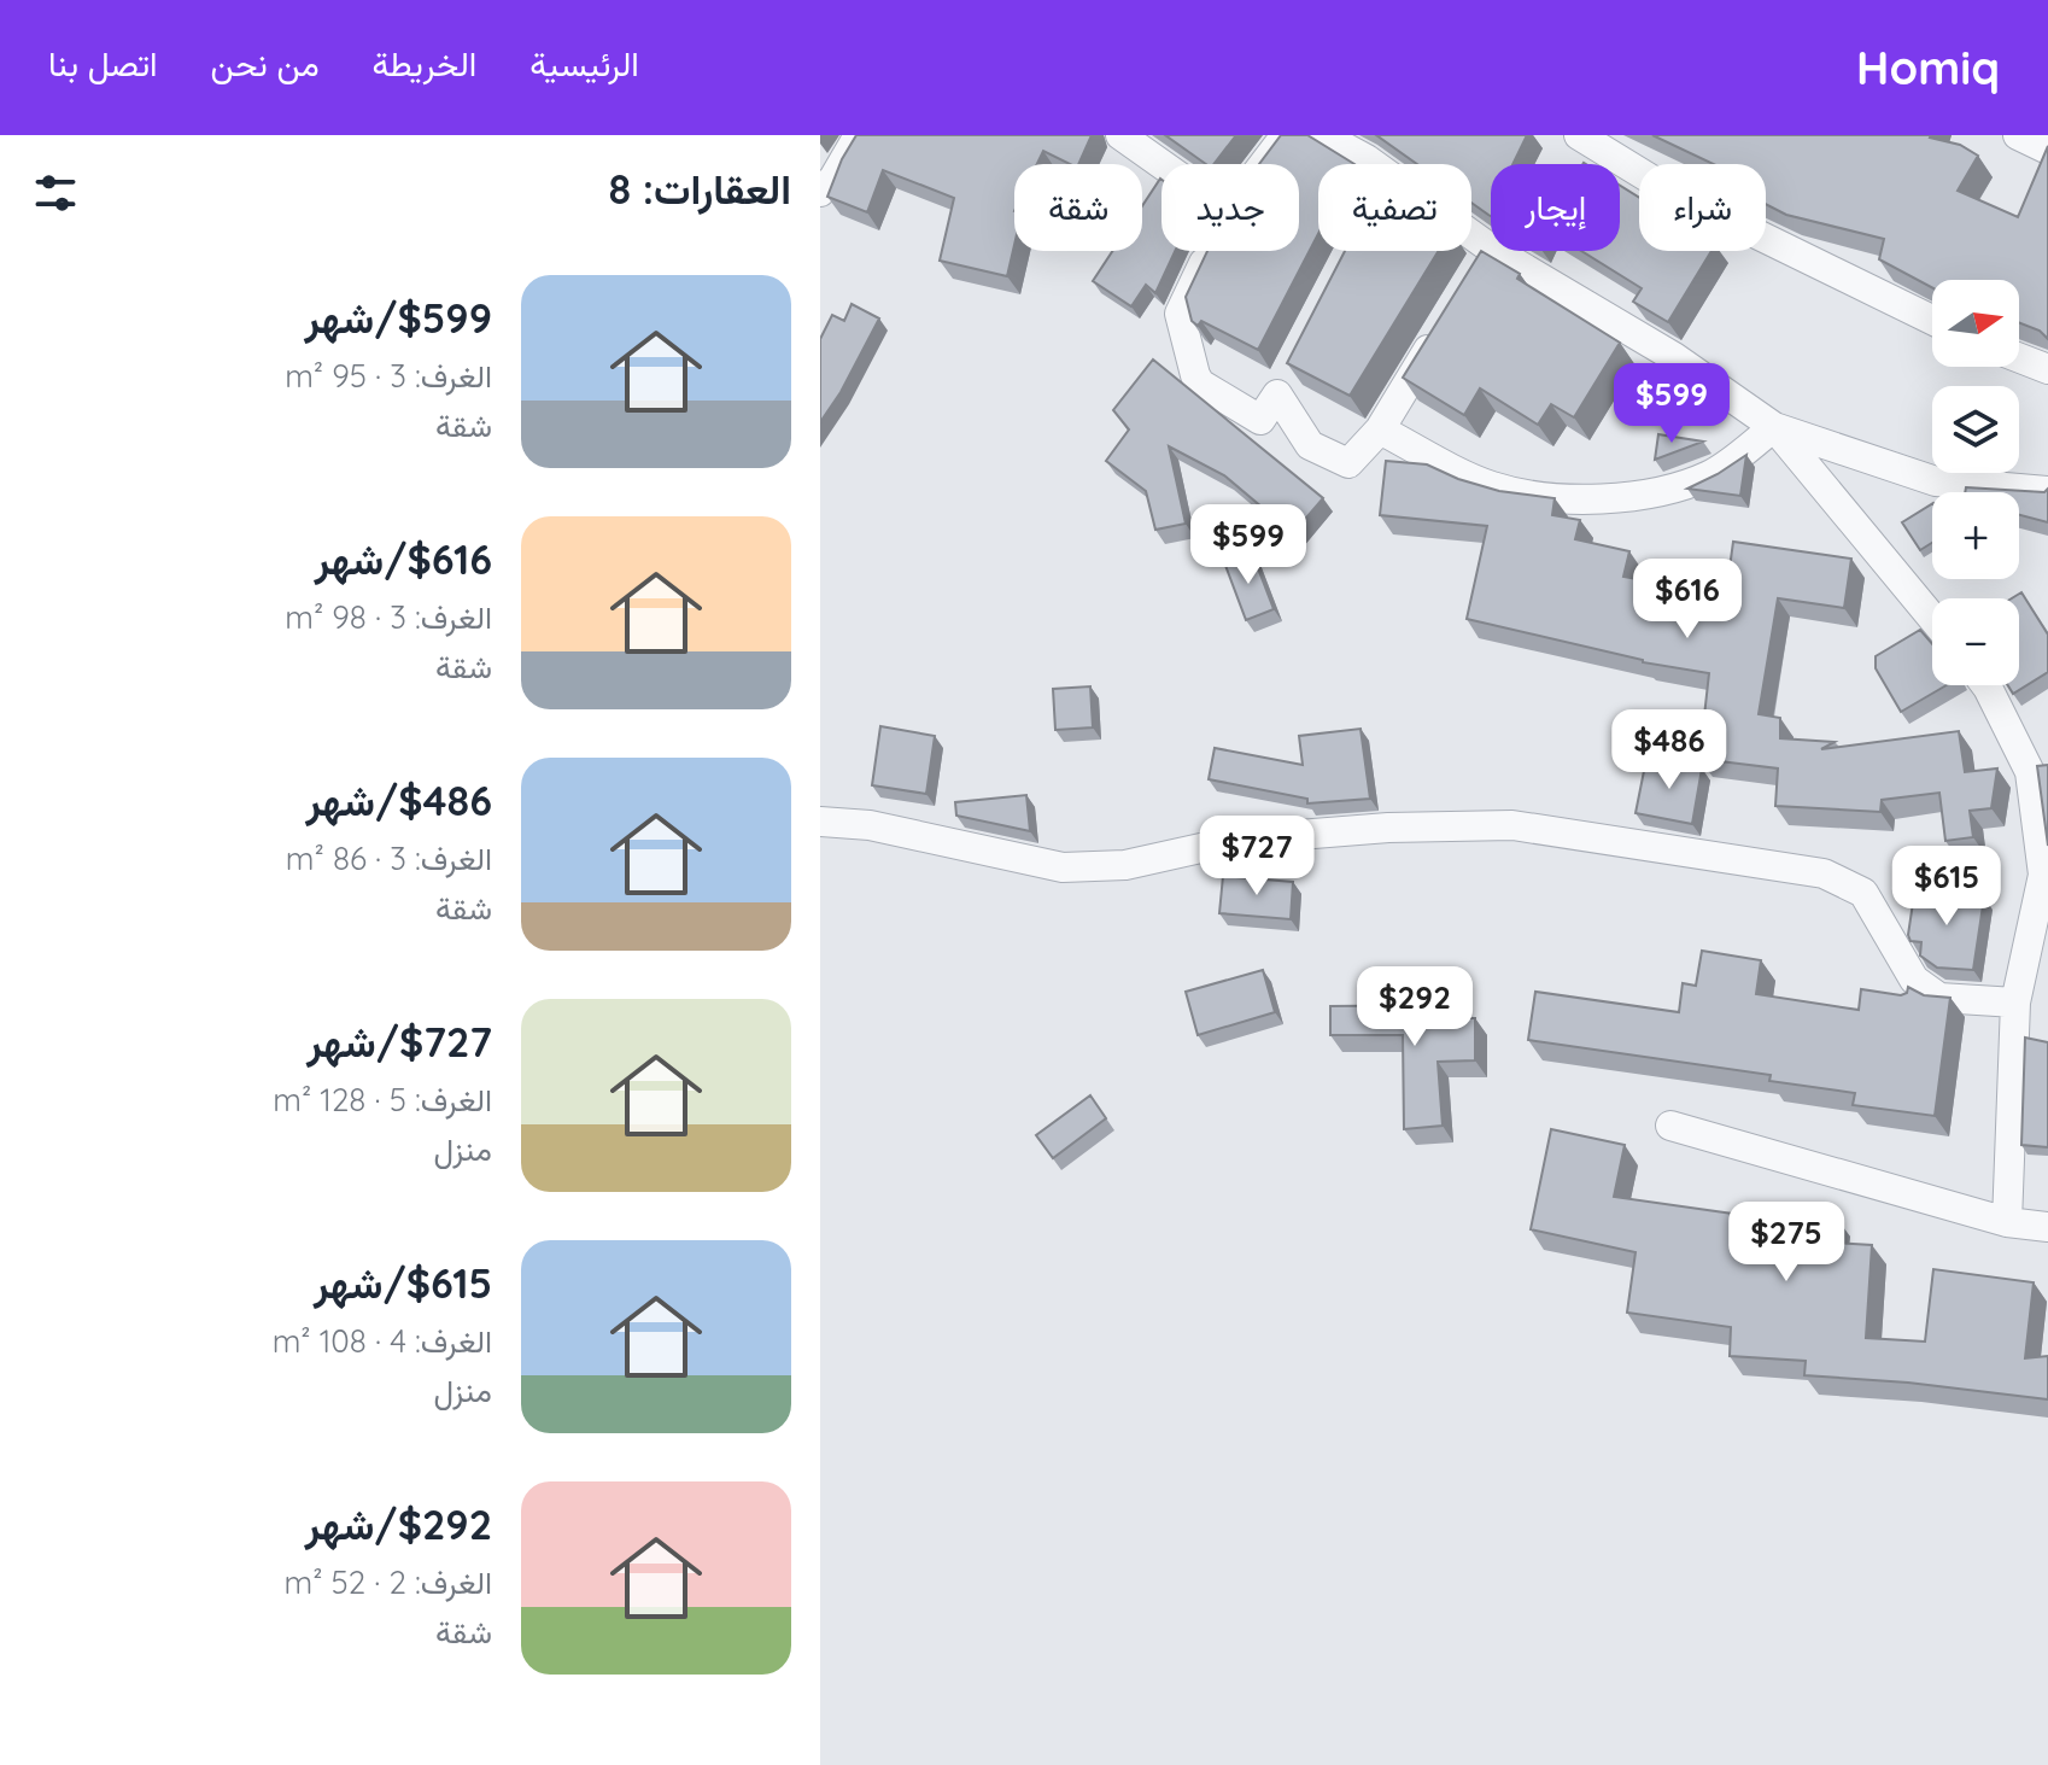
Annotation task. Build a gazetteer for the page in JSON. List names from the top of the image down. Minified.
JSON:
{"north":"right","page":{"header":"Homiq","nav":["الرئيسية","الخريطة","من نحن","اتصل بنا"],"heading":"العقارات: 8","chip":["شراء","إيجار","تصفية","جديد","شقة"],"list":[{"name":"$599/شهر","note":"الغرف: 3 · 95 m² · شقة"},{"name":"$616/شهر","note":"الغرف: 3 · 98 m² · شقة"},{"name":"$486/شهر","note":"الغرف: 3 · 86 m² · شقة"},{"name":"$727/شهر","note":"الغرف: 5 · 128 m² · منزل"},{"name":"$615/شهر","note":"الغرف: 4 · 108 m² · منزل"},{"name":"$292/شهر","note":"الغرف: 2 · 52 m² · شقة"}],"map_buttons":["+","−"],"price":["$599","$599","$616","$486","$727","$615","$292","$275"]}}
